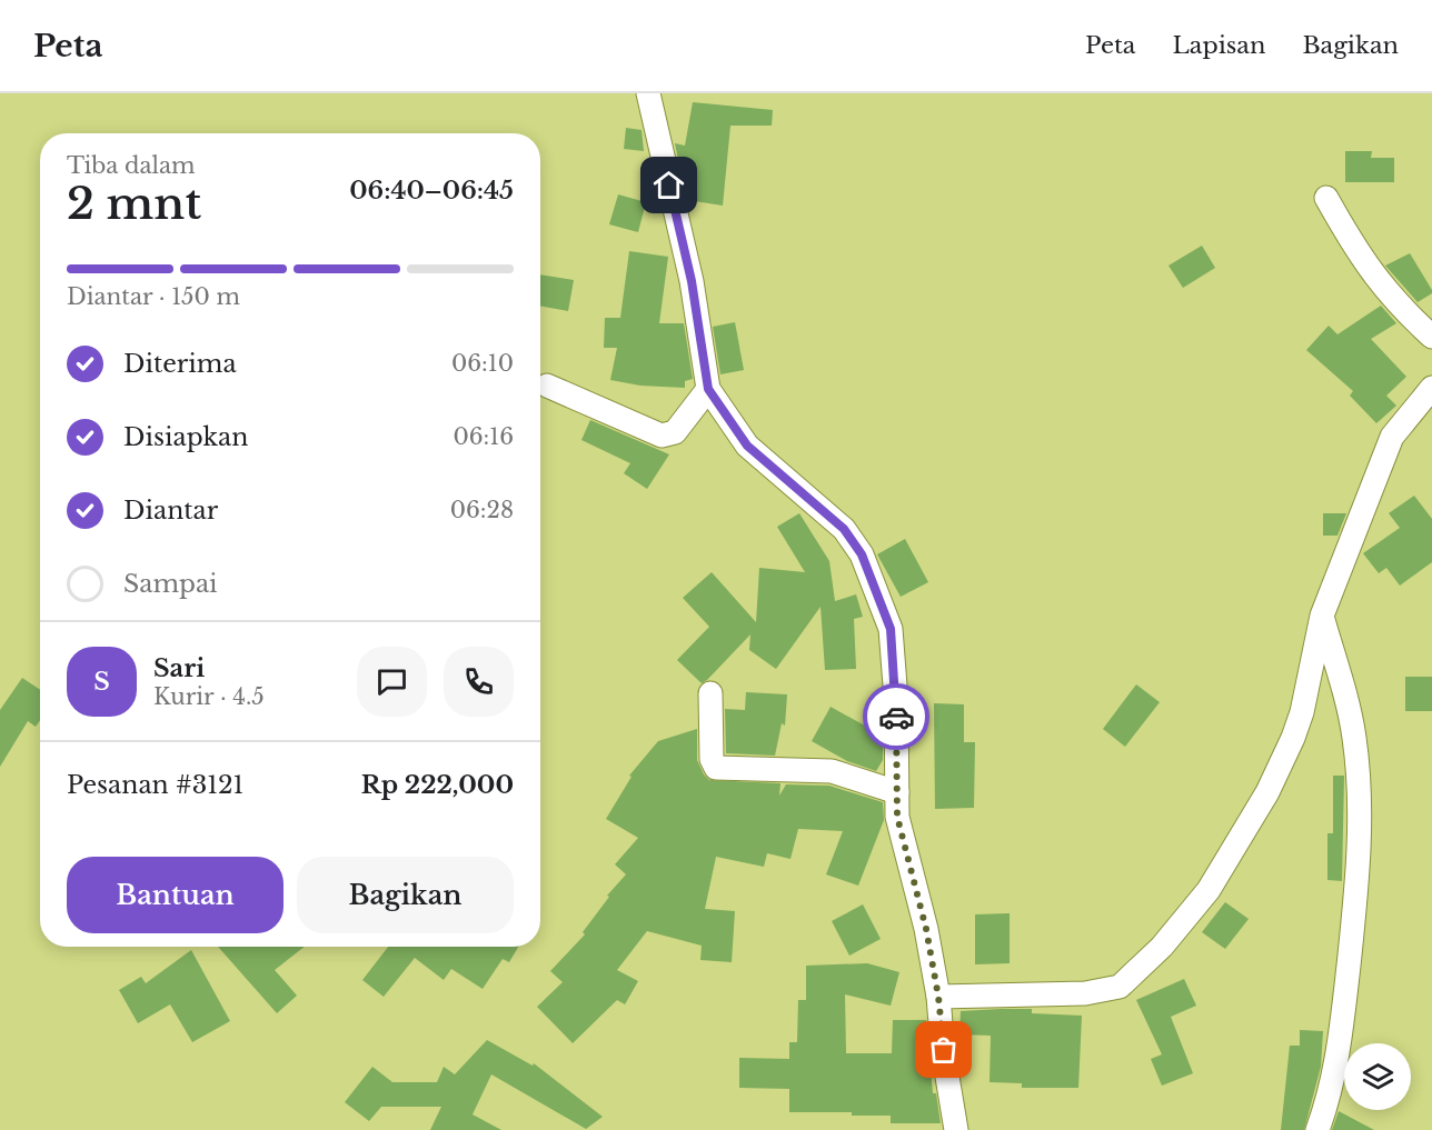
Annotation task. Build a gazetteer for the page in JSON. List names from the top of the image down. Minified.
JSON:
{"page":{"header":"Peta","nav":["Peta","Lapisan","Bagikan"],"heading":["2 mnt","Tiba dalam","06:40–06:45"],"panel":["Sari","Kurir · 4.5","Pesanan #3121","Rp 222,000"],"bar":"Diantar · 150 m","list":[["Diterima","06:10"],["Disiapkan","06:16"],["Diantar","06:28"],"Sampai"],"round":"S","buttons":["Bantuan","Bagikan"]}}
